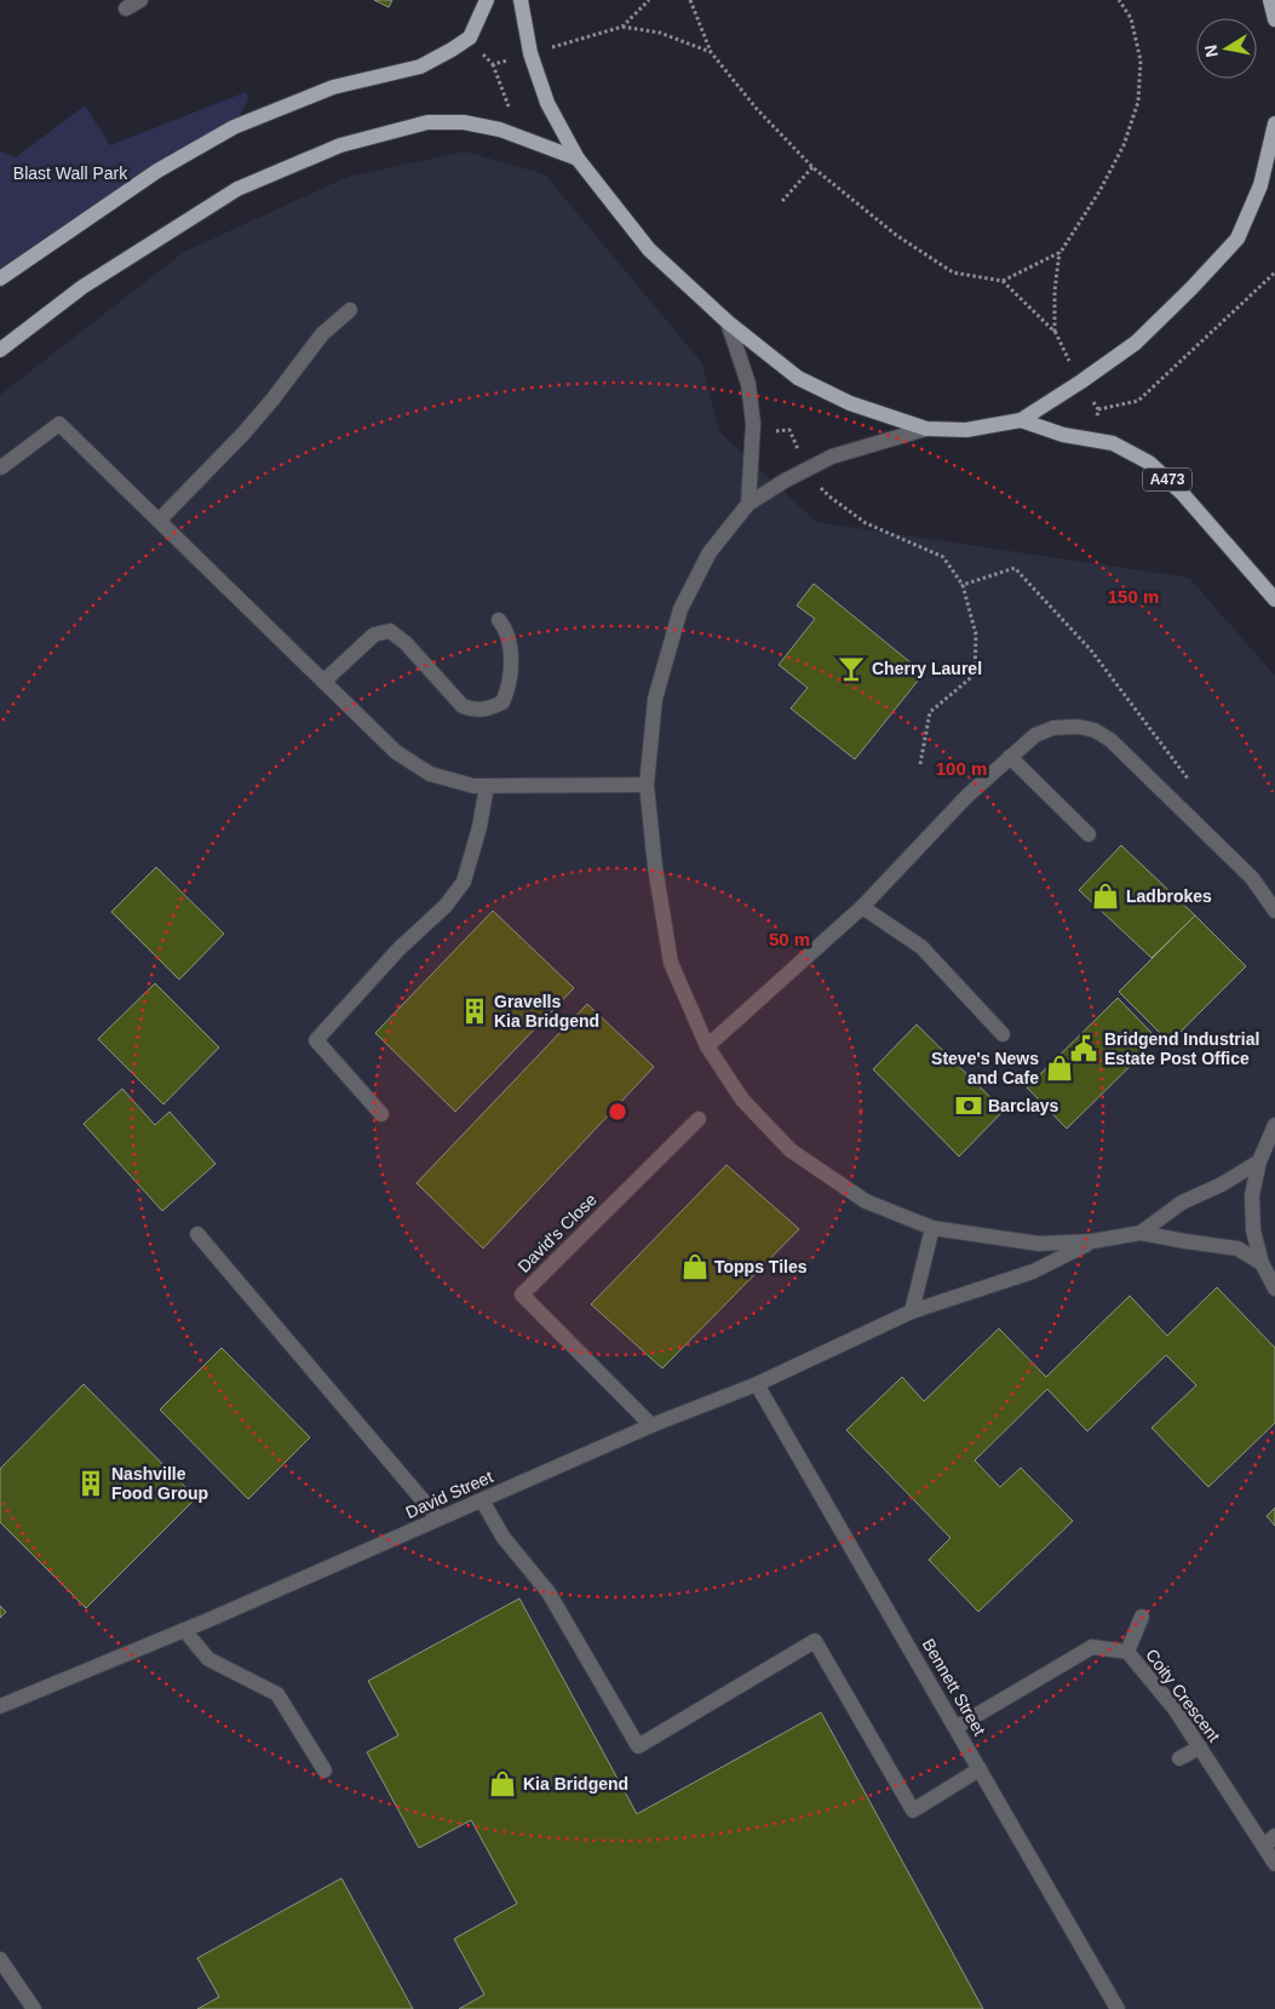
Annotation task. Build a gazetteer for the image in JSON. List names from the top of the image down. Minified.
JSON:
{"streets":{"main road":["A473"],"street":["David's Close","David Street","Bennett Street","Coity Crescent"]},"crossings":[["David's Close","David Street"],["David Street","Bennett Street"],["Bennett Street","Coity Crescent"]],"parks":["Blast Wall Park"],"places":{"bar":["Cherry Laurel"],"shop":["Ladbrokes","Steve's News and Cafe","Topps Tiles","Kia Bridgend"],"building":["Gravells Kia Bridgend","Nashville Food Group"],"public building":["Bridgend Industrial Estate Post Office"],"bank":["Barclays"]},"north":"left","rings":["150 m","100 m","50 m"]}
